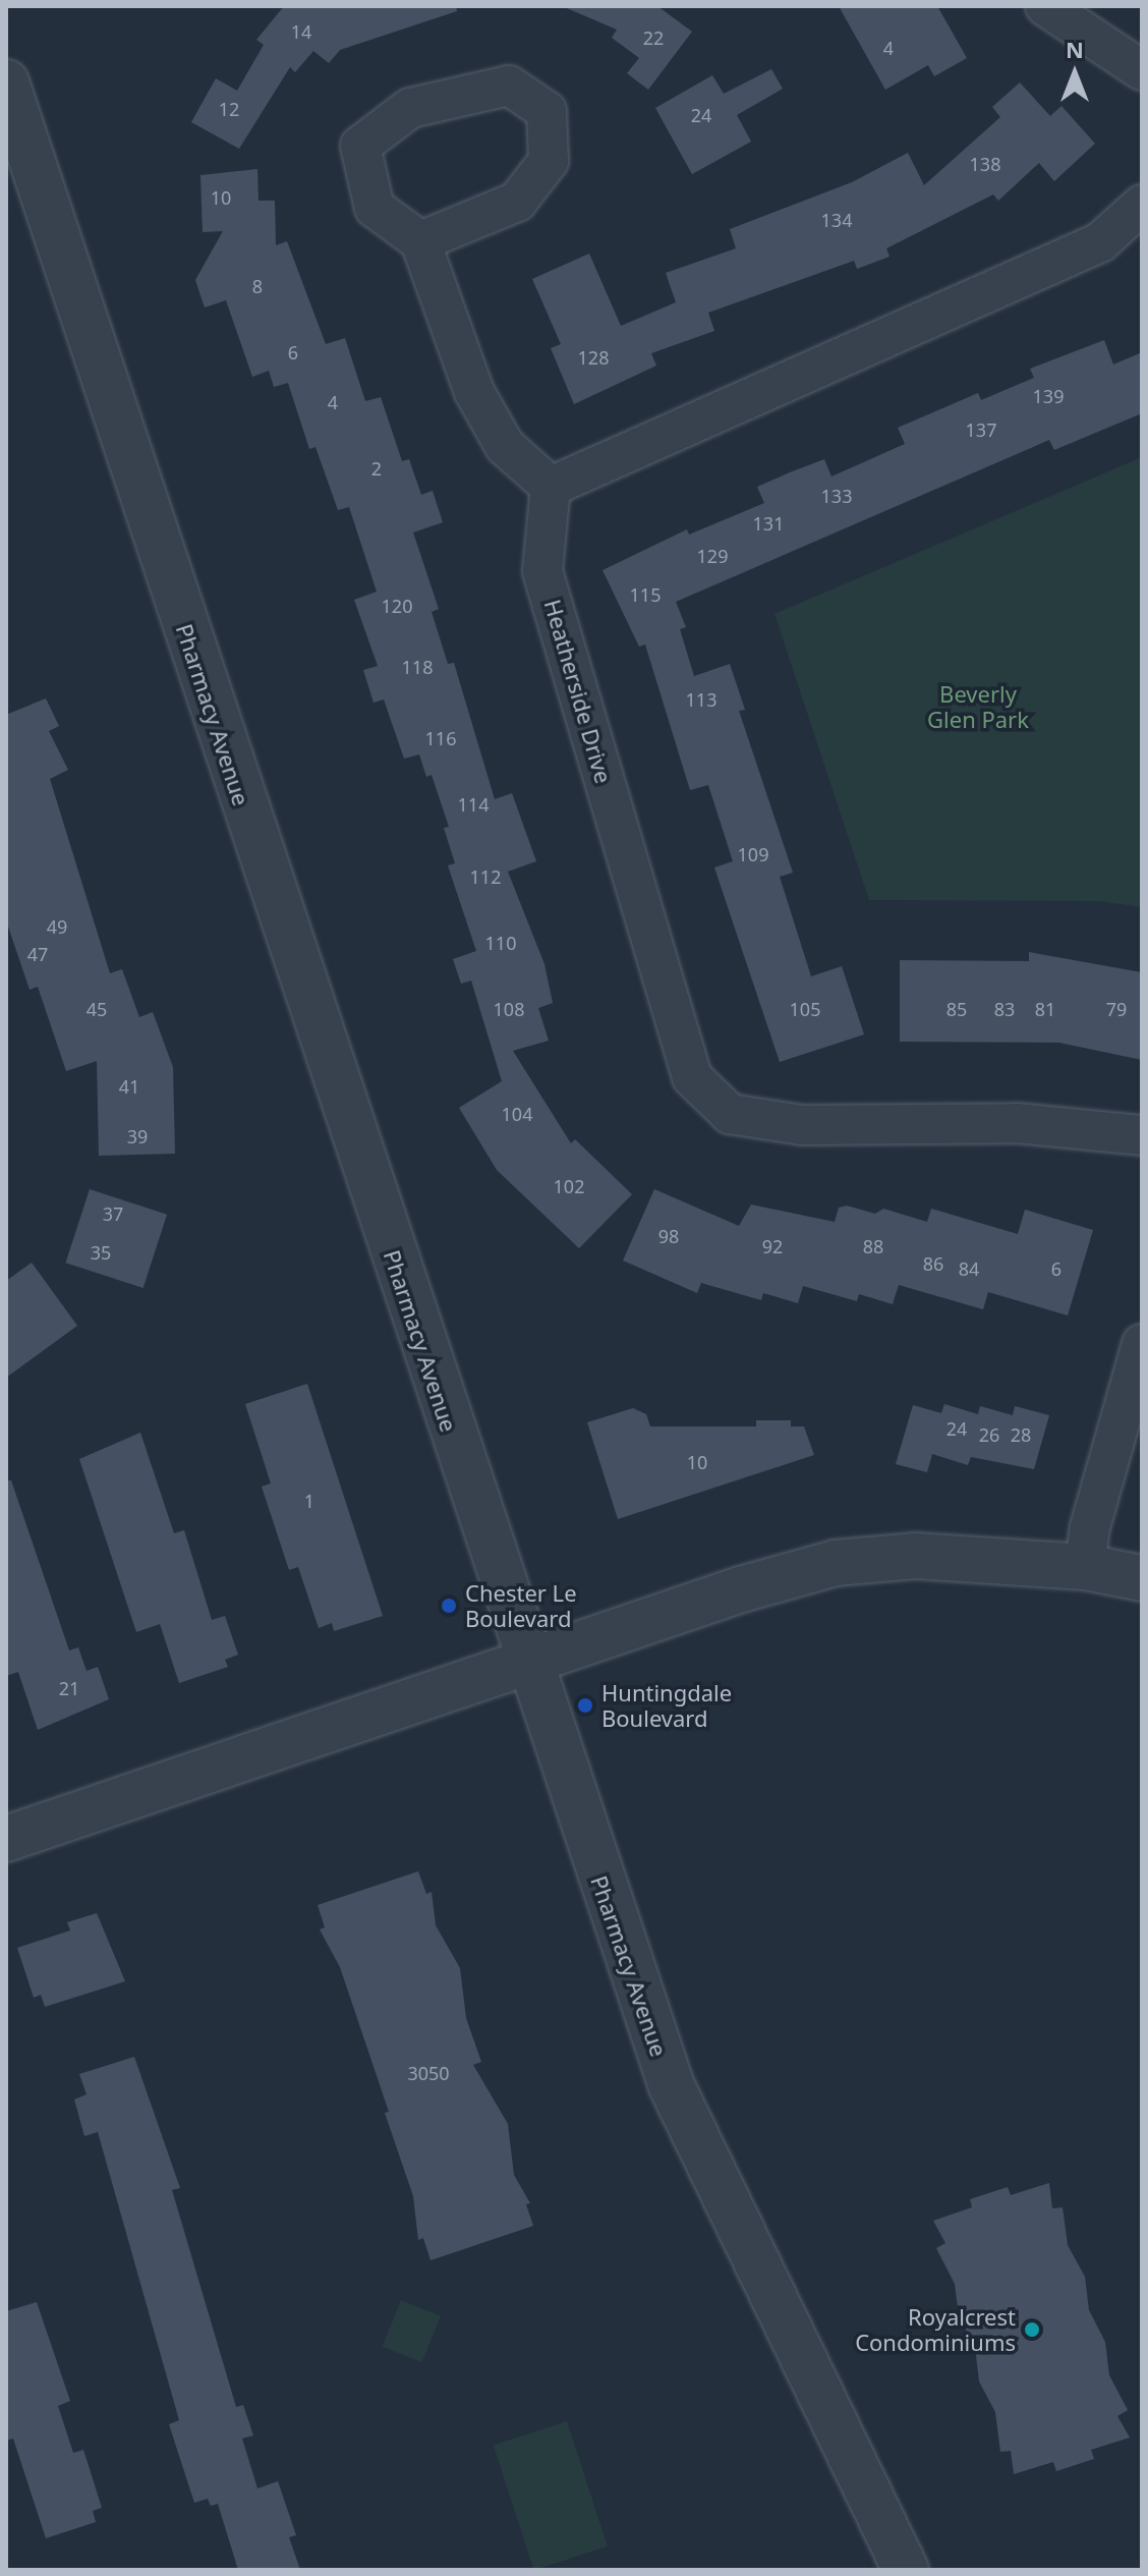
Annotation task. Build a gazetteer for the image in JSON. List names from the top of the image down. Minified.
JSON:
{"streets":{"street":["Heatherside Drive","Pharmacy Avenue"]},"parks":["Beverly Glen Park"],"places":["Chester Le Boulevard","Huntingdale Boulevard","Royalcrest Condominiums"],"house_numbers":["14","22","4","12","24","138","10","134","8","6","128","139","4","137","2","133","131","129","115","120","118","113","116","114","109","112","49","110","47","45","108","105","85","83","81","79","41","104","39","102","37","98","92","88","35","86","84","6","24","26","28","10","1","21","3050"],"north":"top"}
